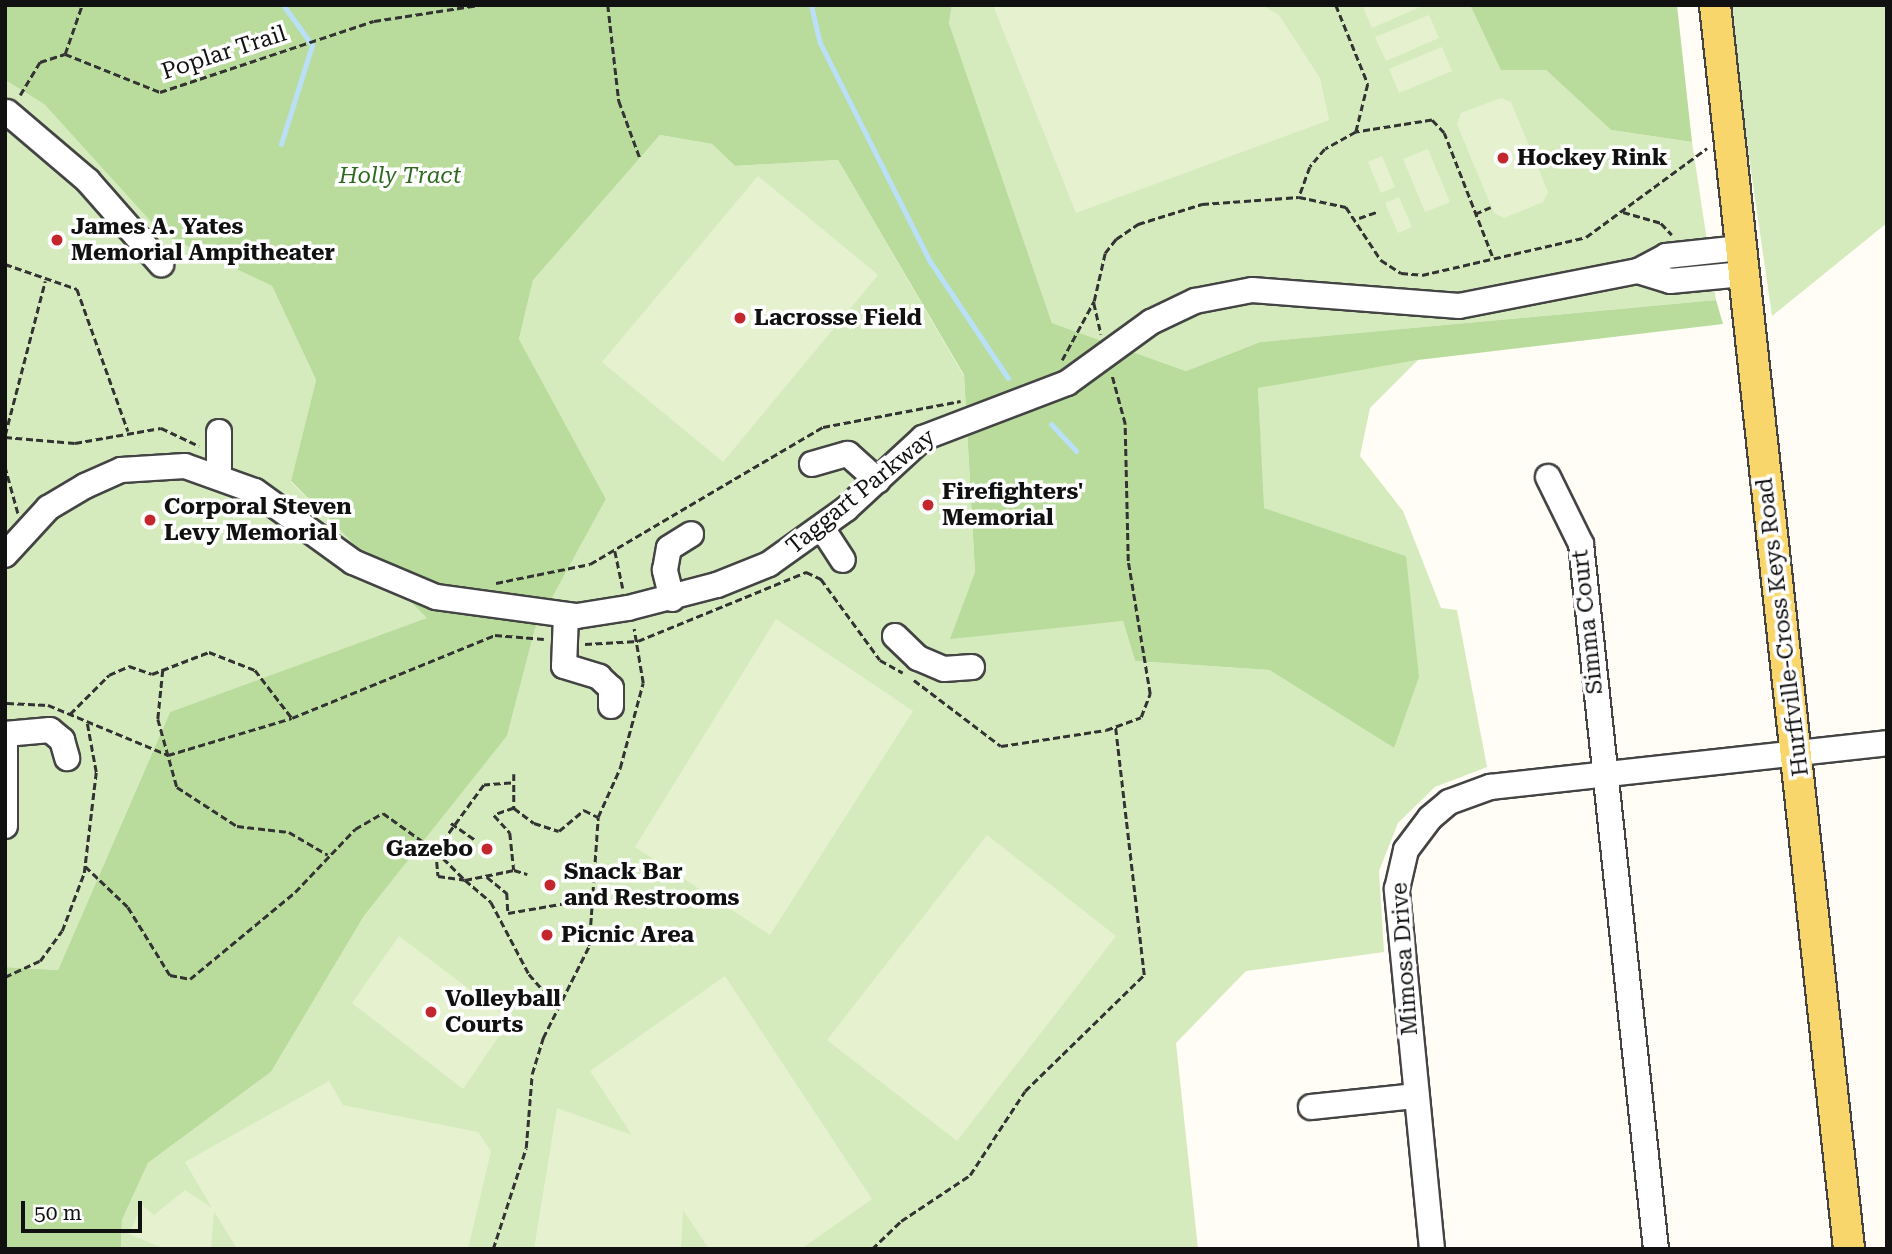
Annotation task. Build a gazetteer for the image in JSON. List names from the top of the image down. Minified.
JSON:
{"streets":{"main road":["Hurffville-Cross Keys Road"],"street":["Taggart Parkway","Simma Court","Mimosa Drive"],"path":["Poplar Trail"]},"crossings":[["Taggart Parkway","Hurffville-Cross Keys Road"],["Simma Court","Mimosa Drive"],["Hurffville-Cross Keys Road","Mimosa Drive"]],"parks":["Holly Tract"],"places":["Hockey Rink","James A. Yates Memorial Ampitheater","Lacrosse Field","Firefighters' Memorial","Corporal Steven Levy Memorial","Gazebo","Snack Bar and Restrooms","Picnic Area","Volleyball Courts"],"scale_bar":"50 m"}
